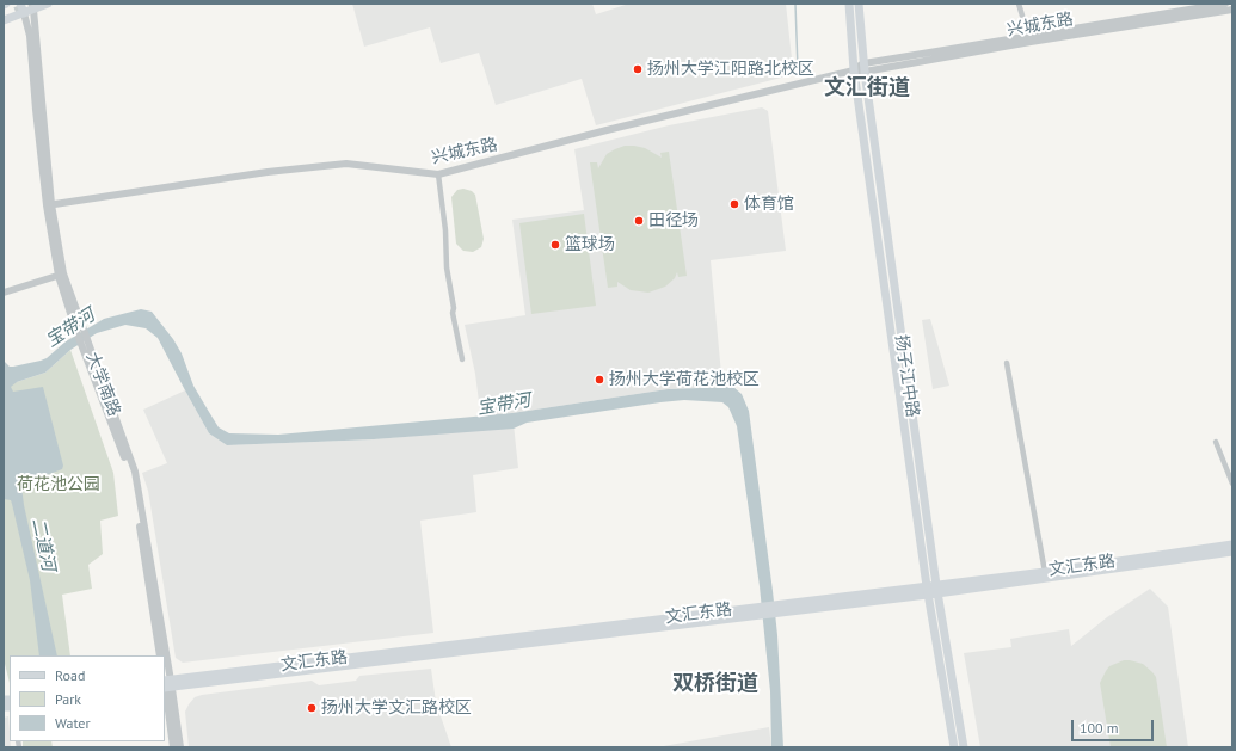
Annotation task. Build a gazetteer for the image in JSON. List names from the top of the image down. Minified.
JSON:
{"streets":{"main road":["扬子江中路","大学南路","文汇东路"],"street":["兴城东路"]},"crossings":[["兴城东路","扬子江中路"],["兴城东路","大学南路"],["扬子江中路","文汇东路"]],"districts":["文汇街道","双桥街道"],"water":["宝带河","二道河"],"parks":["荷花池公园"],"places":["扬州大学江阳路北校区","体育馆","田径场","篮球场","扬州大学荷花池校区","扬州大学文汇路校区"],"legend":["Road","Park","Water"],"scale_bar":"100 m"}
